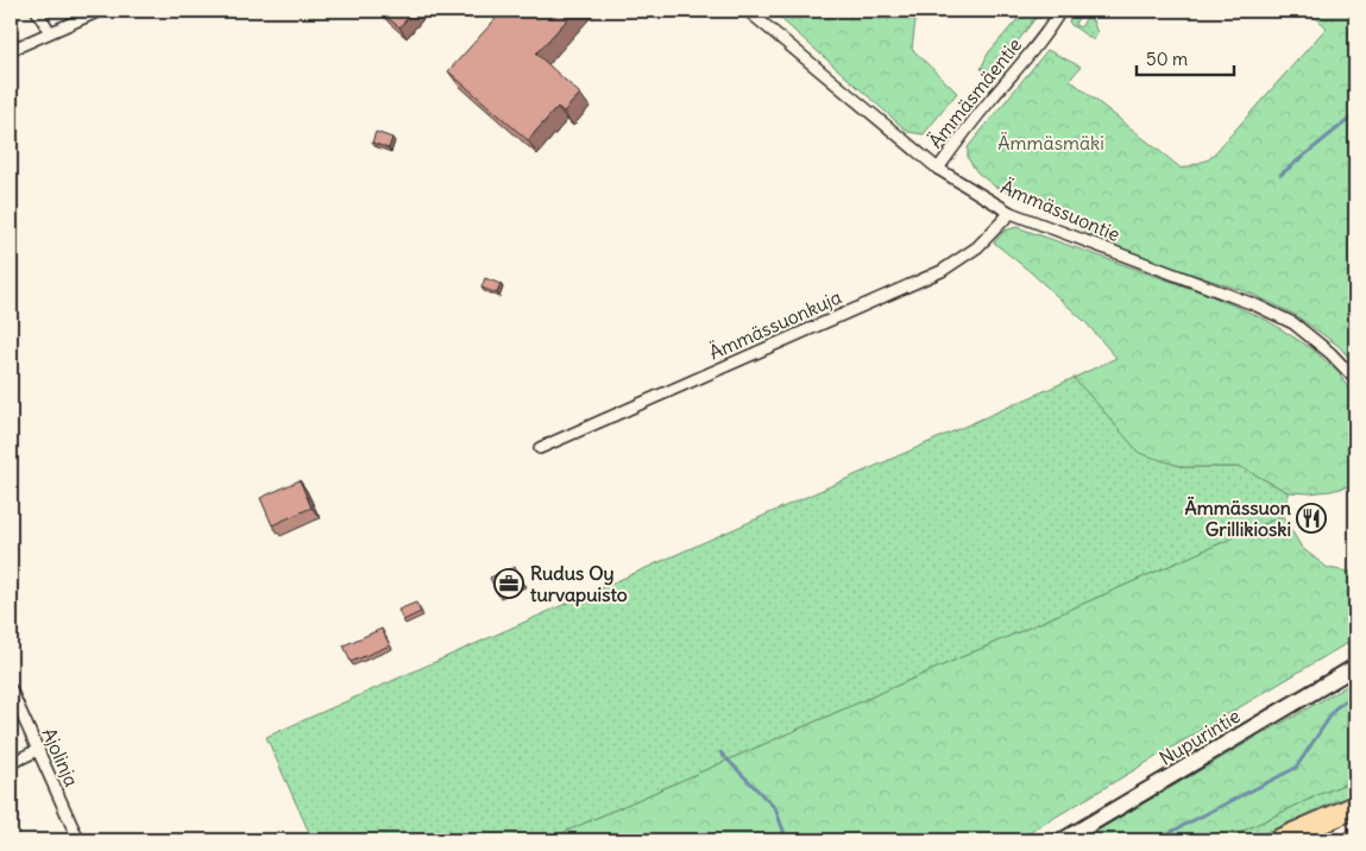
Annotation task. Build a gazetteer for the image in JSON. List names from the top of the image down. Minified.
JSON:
{"streets":{"main road":["Nupurintie"],"street":["Ämmäsmäentie","Ämmässuontie","Ämmässuonkuja","Ajolinja"]},"crossings":[["Ämmäsmäentie","Ämmässuontie"],["Ämmässuontie","Ämmässuonkuja"]],"parks":["Ämmäsmäki"],"places":{"restaurant":["Ämmässuon Grillikioski"],"office":["Rudus Oy turvapuisto"]},"scale_bar":"50 m"}
